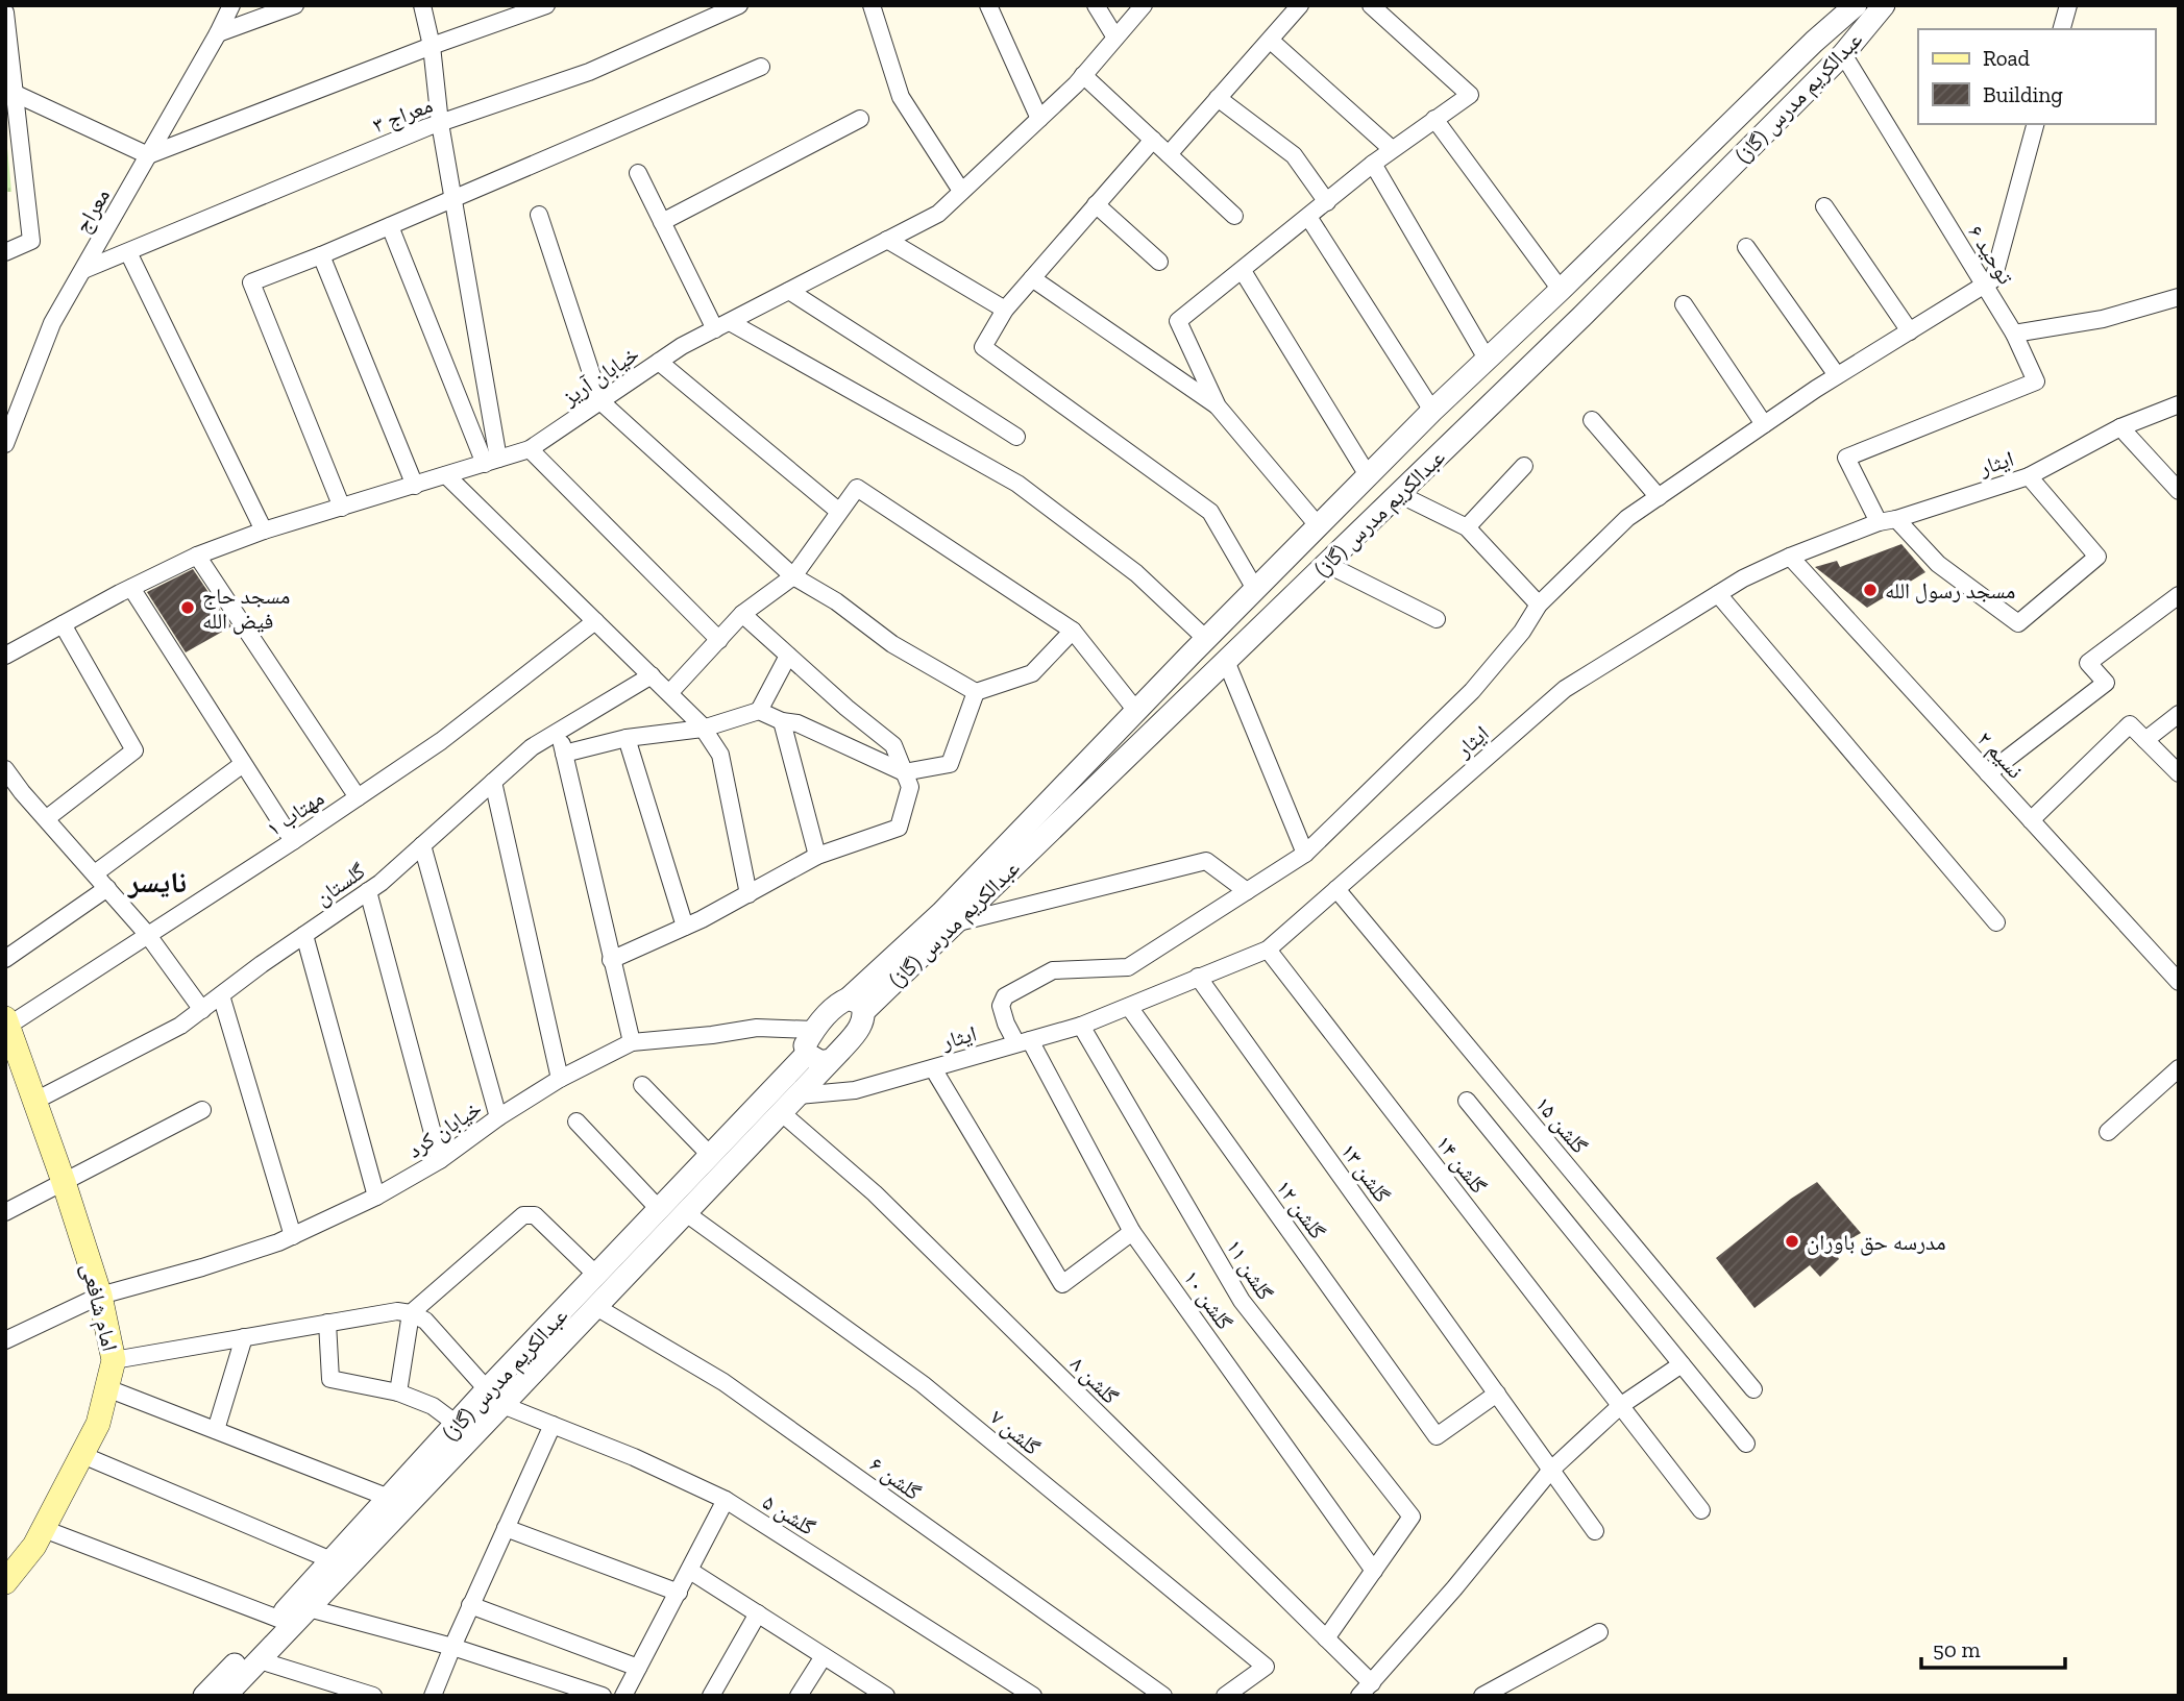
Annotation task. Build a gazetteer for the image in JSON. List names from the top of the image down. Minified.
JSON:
{"streets":{"main road":["امام شافعی"],"street":["عبدالکریم مدرس (گاز)","معراج ۳","معراج","توحید ۶","خیابان آریز","ایثار","نسیم ۲","مهتاب ۱","گلستان","گلشن ۱۵","خیابان کرد","گلشن ۱۴","گلشن ۱۳","گلشن ۱۲","گلشن ۱۱","گلشن ۱۰","گلشن ۸","گلشن ۷","گلشن ۶","گلشن ۵"]},"crossings":[["عبدالکریم مدرس (گاز)","توحید ۶"],["عبدالکریم مدرس (گاز)","ایثار"],["عبدالکریم مدرس (گاز)","گلشن ۸"],["عبدالکریم مدرس (گاز)","گلشن ۷"],["عبدالکریم مدرس (گاز)","گلشن ۶"],["عبدالکریم مدرس (گاز)","گلشن ۵"],["معراج ۳","معراج"],["توحید ۶","ایثار"],["توحید ۶","گلشن ۱۰"],["ایثار","نسیم ۲"],["ایثار","گلشن ۱۵"],["ایثار","گلشن ۱۴"],["ایثار","گلشن ۱۳"],["ایثار","گلشن ۱۲"],["ایثار","گلشن ۱۱"],["ایثار","گلشن ۱۰"],["مهتاب ۱","امام شافعی"],["گلستان","امام شافعی"],["خیابان کرد","امام شافعی"],["گلشن ۱۳","گلشن ۱۲"],["گلشن ۱۱","گلشن ۱۰"]],"districts":["نایسر"],"places":["مسجد رسول الله","مسجد حاج فیض الله","مدرسه حق باوران"],"legend":["Road","Building"],"scale_bar":"50 m"}
